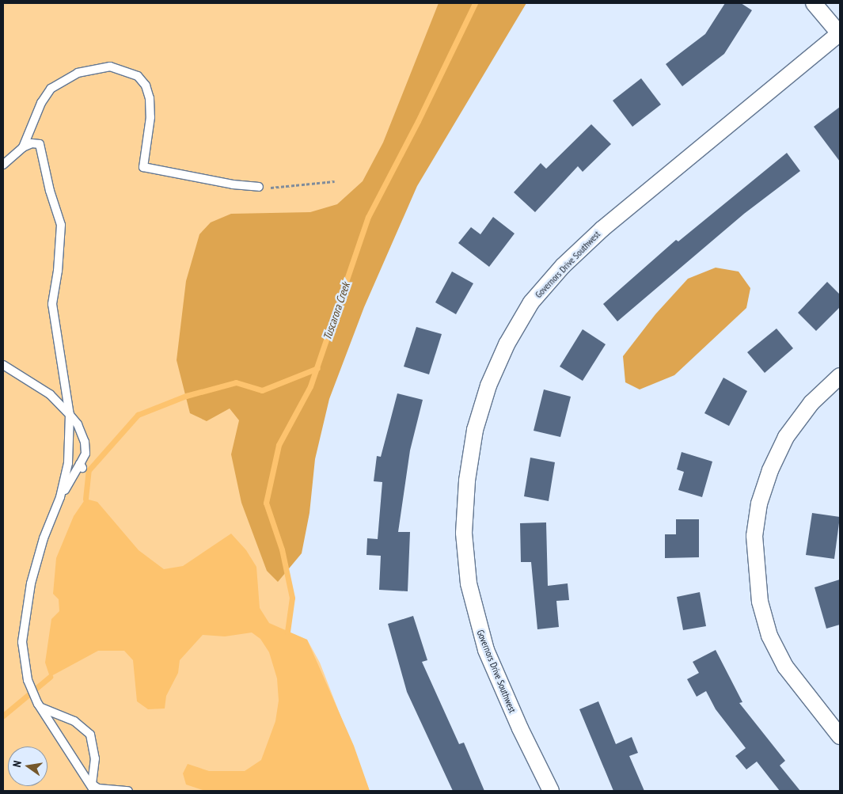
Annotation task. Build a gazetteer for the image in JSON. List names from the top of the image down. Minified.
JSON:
{"streets":{"street":["Governors Drive Southwest"]},"water":["Tuscarora Creek"],"north":"left"}
